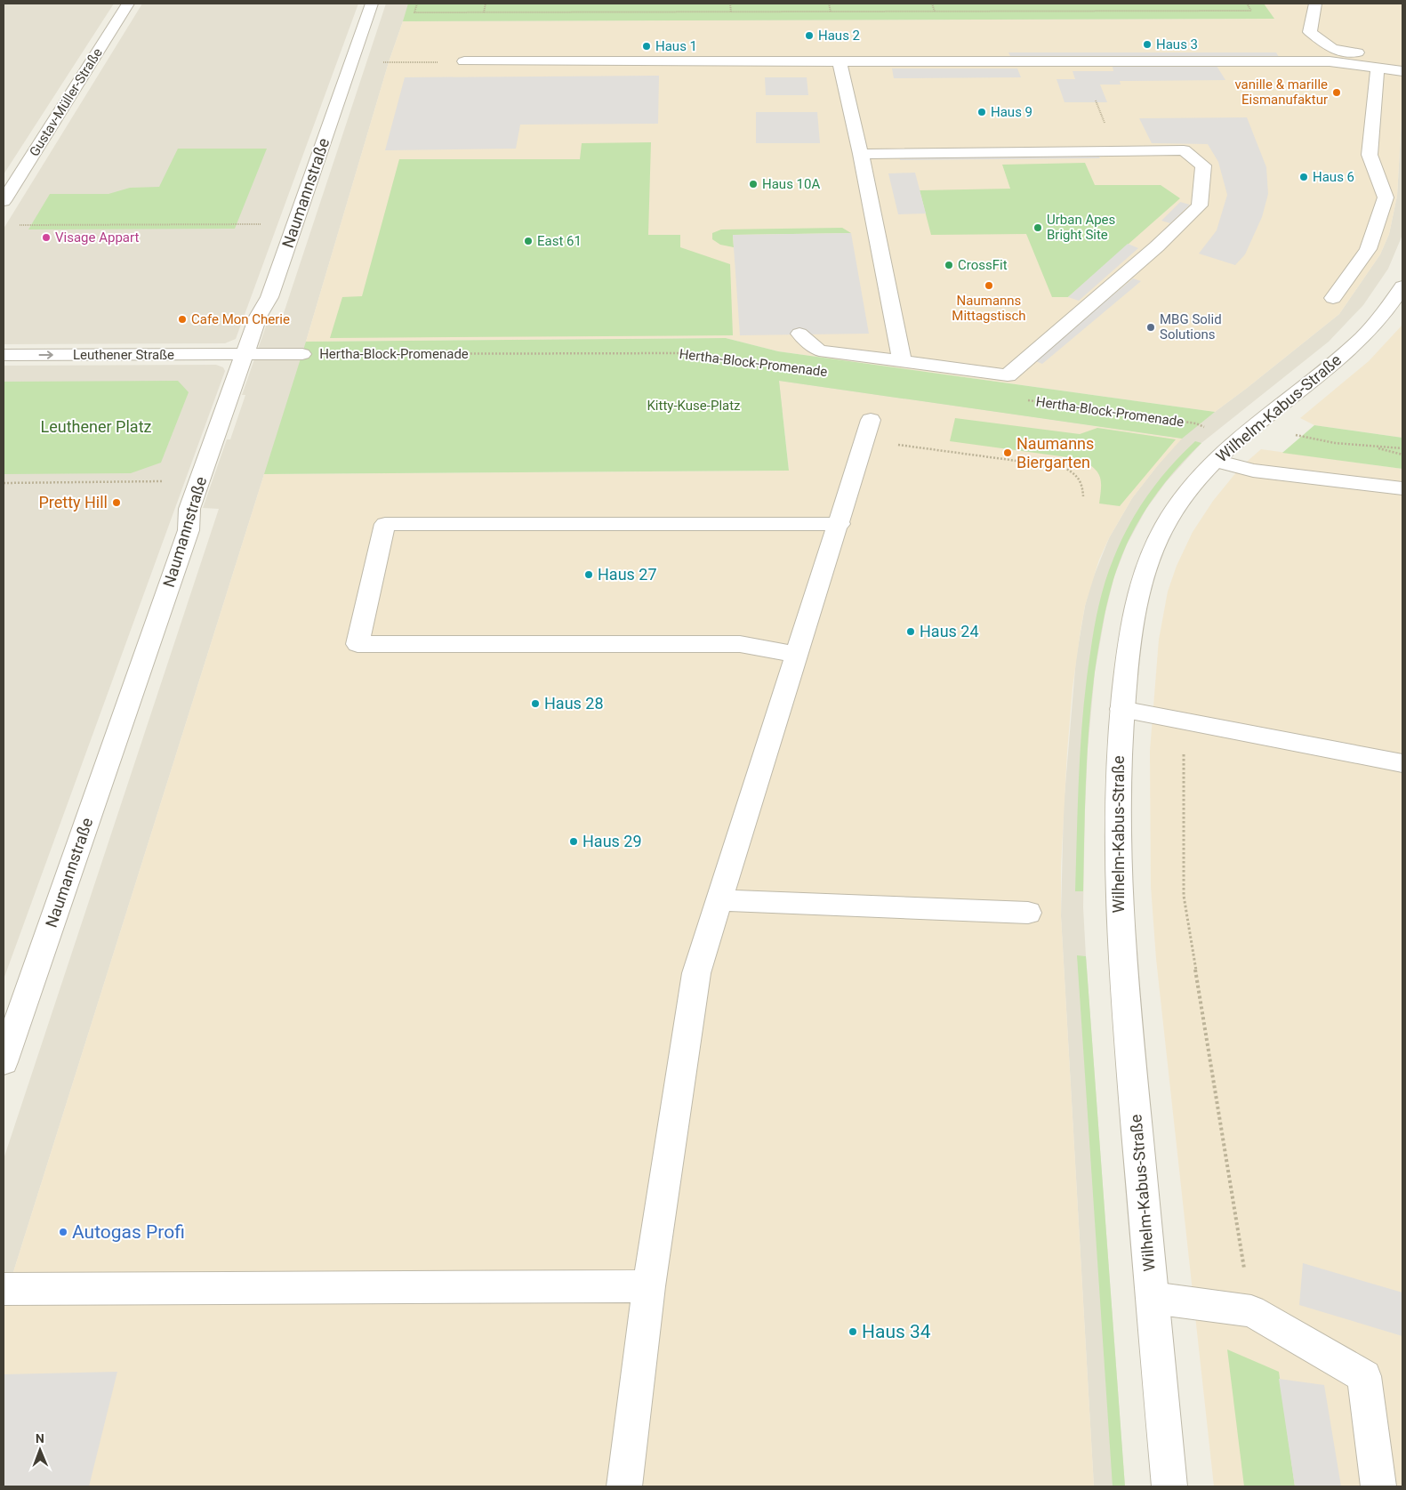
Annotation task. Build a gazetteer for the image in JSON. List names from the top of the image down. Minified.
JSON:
{"streets":{"street":["Gustav-Müller-Straße","Naumannstraße","Hertha-Block-Promenade","Leuthener Straße","Wilhelm-Kabus-Straße"]},"crossings":[["Naumannstraße","Hertha-Block-Promenade"],["Naumannstraße","Leuthener Straße"],["Hertha-Block-Promenade","Leuthener Straße"]],"one_way":["Leuthener Straße"],"parks":["Kitty-Kuse-Platz","Leuthener Platz"],"places":["Haus 2","Haus 3","Haus 1","vanille & marille Eismanufaktur","Haus 9","Haus 6","Haus 10A","Urban Apes Bright Site","Visage Appart","East 61","CrossFit","Naumanns Mittagstisch","Cafe Mon Cherie","MBG Solid Solutions","Naumanns Biergarten","Pretty Hill","Haus 27","Haus 24","Haus 28","Haus 29","Autogas Profi","Haus 34"],"north":"top"}
